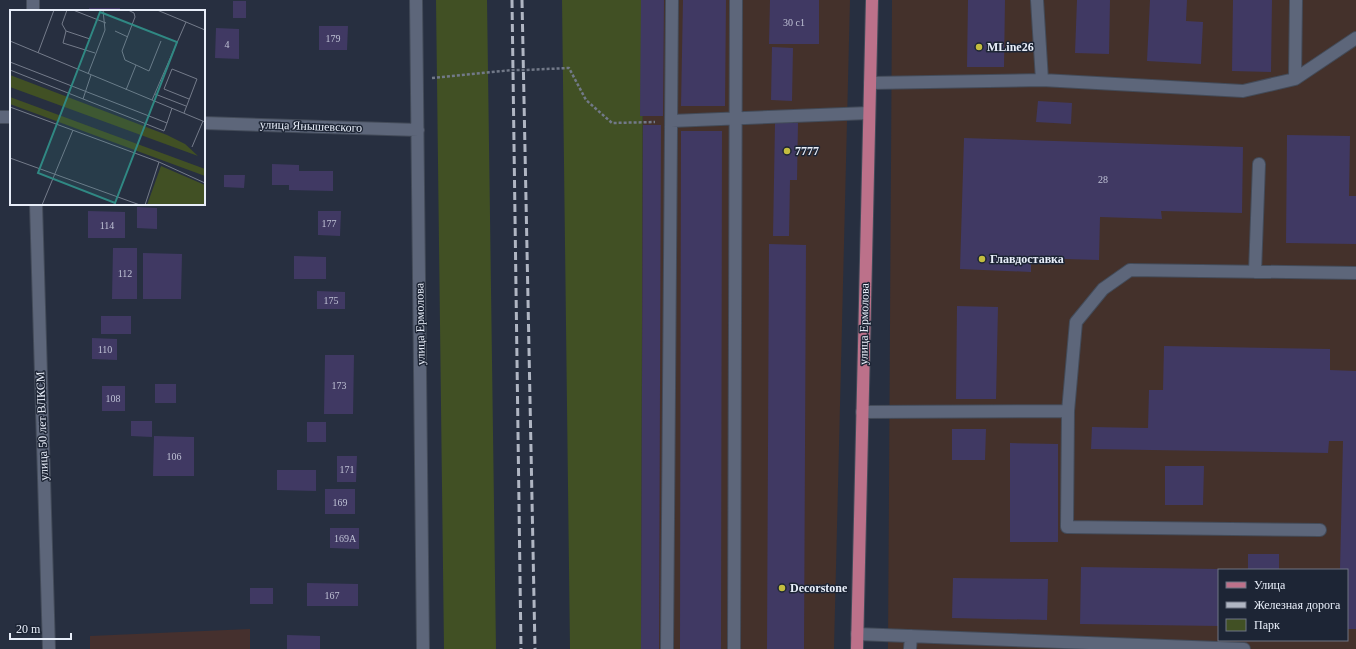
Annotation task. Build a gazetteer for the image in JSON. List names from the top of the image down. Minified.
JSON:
{"streets":{"main road":["улица Ермолова"],"street":["улица Янышевского","улица 50 лет ВЛКСМ"]},"crossings":[["улица Янышевского","улица Ермолова"]],"places":["MLine26","7777","Главдоставка","Decorstone"],"house_numbers":["30 с1","179","4","28","177","114","112","175","110","173","108","106","171","169","169А","167"],"legend":["Улица","Железная дорога","Парк"],"scale_bar":"20 m"}
